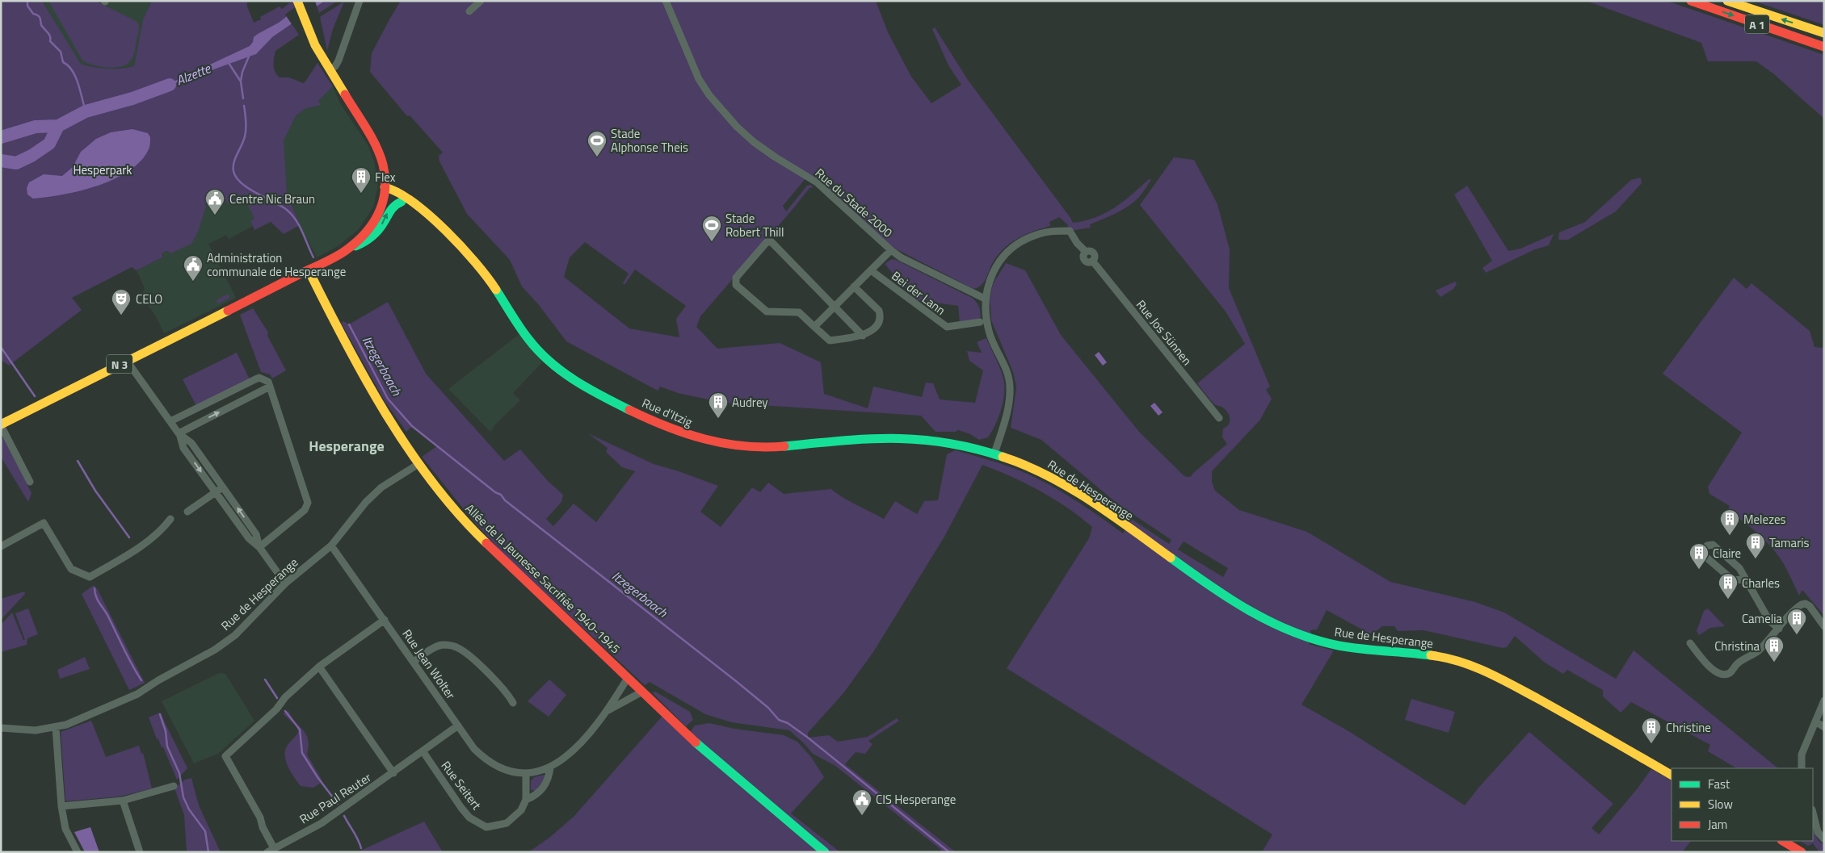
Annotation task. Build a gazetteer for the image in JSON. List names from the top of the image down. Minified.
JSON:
{"streets":{"main road":["A 1","N 3","Rue d'Itzig","Rue de Hesperange","Allée de la Jeunesse Sacrifiée 1940-1945"],"street":["Rue du Stade 2000","Bei der Lann","Rue Jos Sünnen","Rue Jean Wolter","Rue Seitert","Rue Paul Reuter"]},"crossings":[["Rue du Stade 2000","Rue Jos Sünnen"],["N 3","Rue d'Itzig"],["N 3","Allée de la Jeunesse Sacrifiée 1940-1945"],["Rue d'Itzig","Rue de Hesperange"],["Rue de Hesperange","Allée de la Jeunesse Sacrifiée 1940-1945"],["Rue de Hesperange","Rue Jean Wolter"],["Allée de la Jeunesse Sacrifiée 1940-1945","Rue Jean Wolter"],["Rue Jean Wolter","Rue Paul Reuter"],["Rue Seitert","Rue Paul Reuter"]],"districts":["Hesperange"],"water":["Alzette","Itzegerbaach"],"parks":["Hesperpark"],"places":{"sports":["Stade Alphonse Theis","Stade Robert Thill"],"building":["Flex","Audrey","Melezes","Tamaris","Claire","Charles","Camelia","Christina","Christine"],"public building":["Centre Nic Braun","Administration communale de Hesperange","CIS Hesperange"],"theatre":["CELO"]},"legend":["Fast","Slow","Jam"]}
